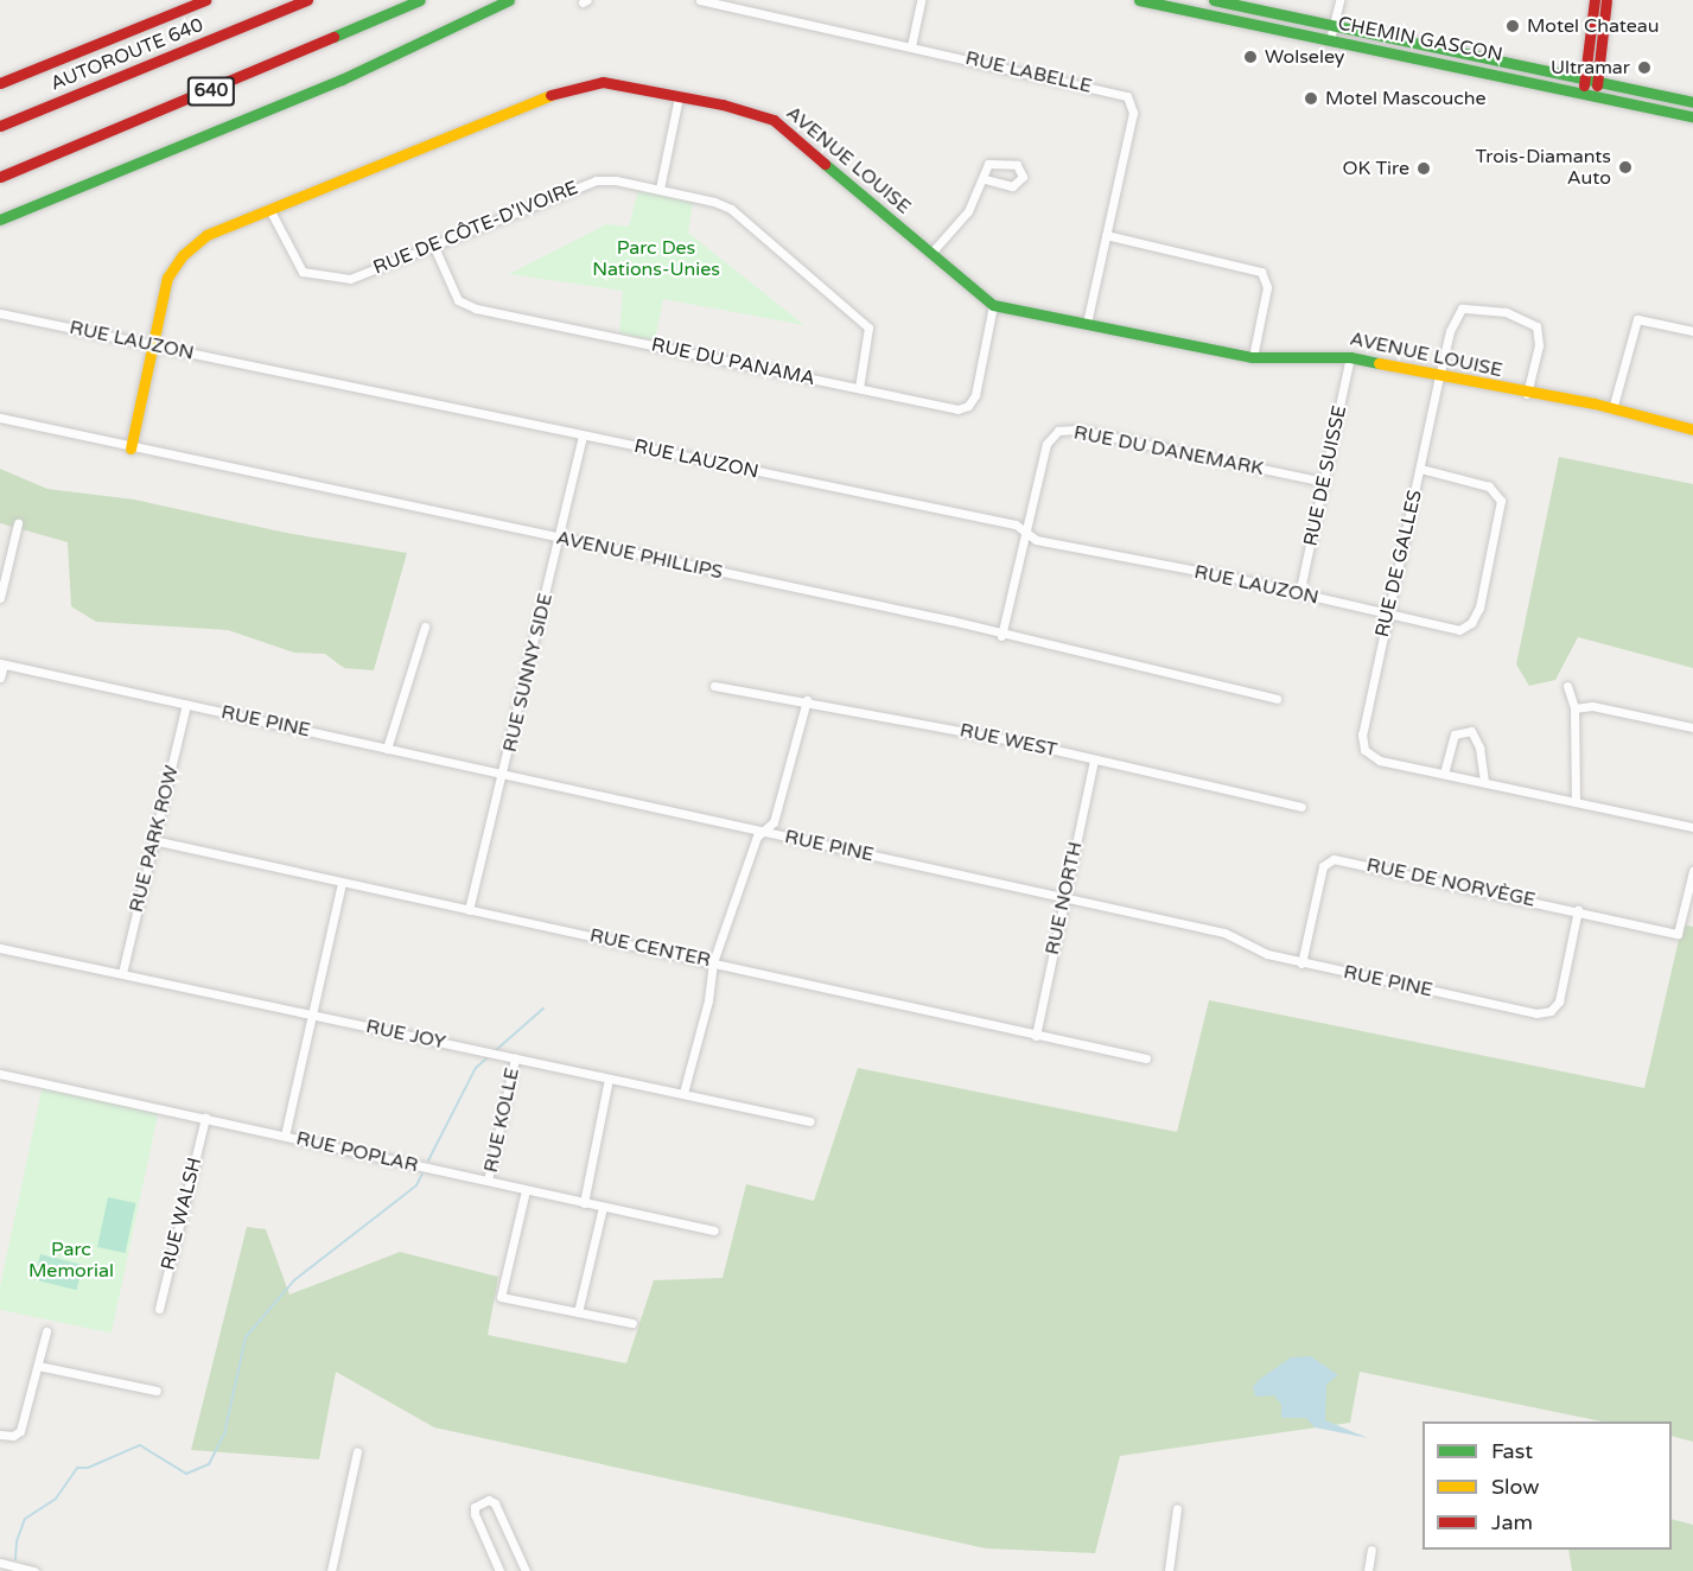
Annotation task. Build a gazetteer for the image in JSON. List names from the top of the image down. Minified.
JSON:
{"streets":{"main road":["CHEMIN GASCON","AUTOROUTE 640","640","AVENUE LOUISE"],"street":["RUE LABELLE","RUE DE CÔTE-D'IVOIRE","RUE LAUZON","RUE DU PANAMA","RUE DU DANEMARK","RUE DE SUISSE","AVENUE PHILLIPS","RUE DE GALLES","RUE SUNNY SIDE","RUE PINE","RUE WEST","RUE PARK ROW","RUE DE NORVÈGE","RUE NORTH","RUE CENTER","RUE JOY","RUE KOLLE","RUE POPLAR","RUE WALSH"]},"crossings":[["RUE LABELLE","AVENUE LOUISE"],["AVENUE LOUISE","RUE DE CÔTE-D'IVOIRE"],["AVENUE LOUISE","RUE LAUZON"],["AVENUE LOUISE","RUE DU PANAMA"],["AVENUE LOUISE","RUE DE SUISSE"],["AVENUE LOUISE","AVENUE PHILLIPS"],["AVENUE LOUISE","RUE DE GALLES"],["RUE DE CÔTE-D'IVOIRE","RUE DU PANAMA"],["RUE LAUZON","RUE DU DANEMARK"],["RUE LAUZON","RUE DE SUISSE"],["RUE LAUZON","RUE DE GALLES"],["RUE LAUZON","RUE SUNNY SIDE"],["RUE DU DANEMARK","RUE DE SUISSE"],["RUE DU DANEMARK","AVENUE PHILLIPS"],["AVENUE PHILLIPS","RUE SUNNY SIDE"],["RUE SUNNY SIDE","RUE PINE"],["RUE SUNNY SIDE","RUE CENTER"],["RUE PINE","RUE PARK ROW"],["RUE PINE","RUE DE NORVÈGE"],["RUE PINE","RUE NORTH"],["RUE WEST","RUE NORTH"],["RUE PARK ROW","RUE CENTER"],["RUE PARK ROW","RUE JOY"],["RUE NORTH","RUE CENTER"],["RUE JOY","RUE KOLLE"],["RUE KOLLE","RUE POPLAR"],["RUE POPLAR","RUE WALSH"]],"parks":["Parc Des Nations-Unies","Parc Memorial"],"places":["Motel Chateau","Wolseley","Ultramar","Motel Mascouche","Trois-Diamants Auto","OK Tire"],"legend":["Fast","Slow","Jam"]}
